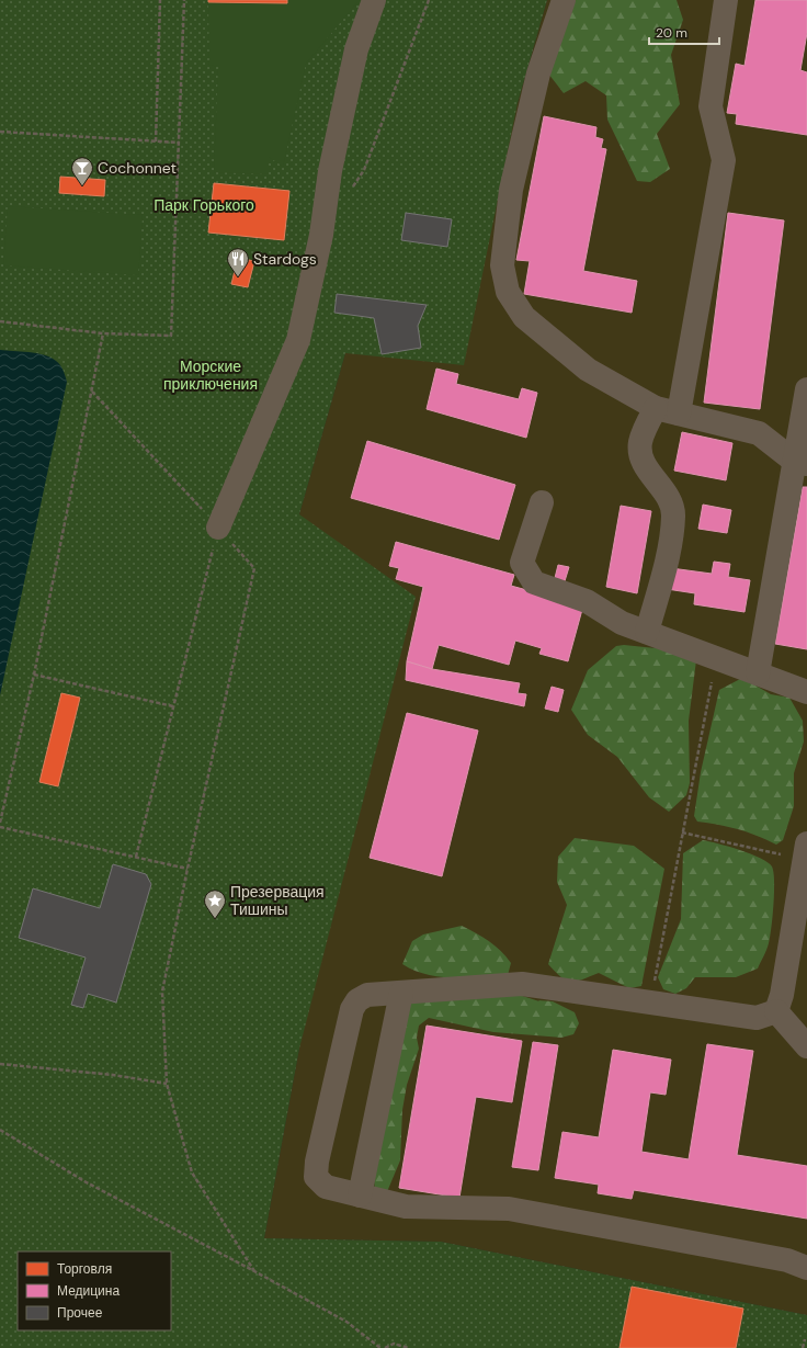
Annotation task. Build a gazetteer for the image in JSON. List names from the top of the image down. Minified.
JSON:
{"parks":["Парк Горького","Морские приключения"],"places":{"bar":["Cochonnet"],"restaurant":["Stardogs"],"place":["Презервация Тишины"]},"legend":["Торговля","Медицина","Прочее"],"scale_bar":"20 m"}
